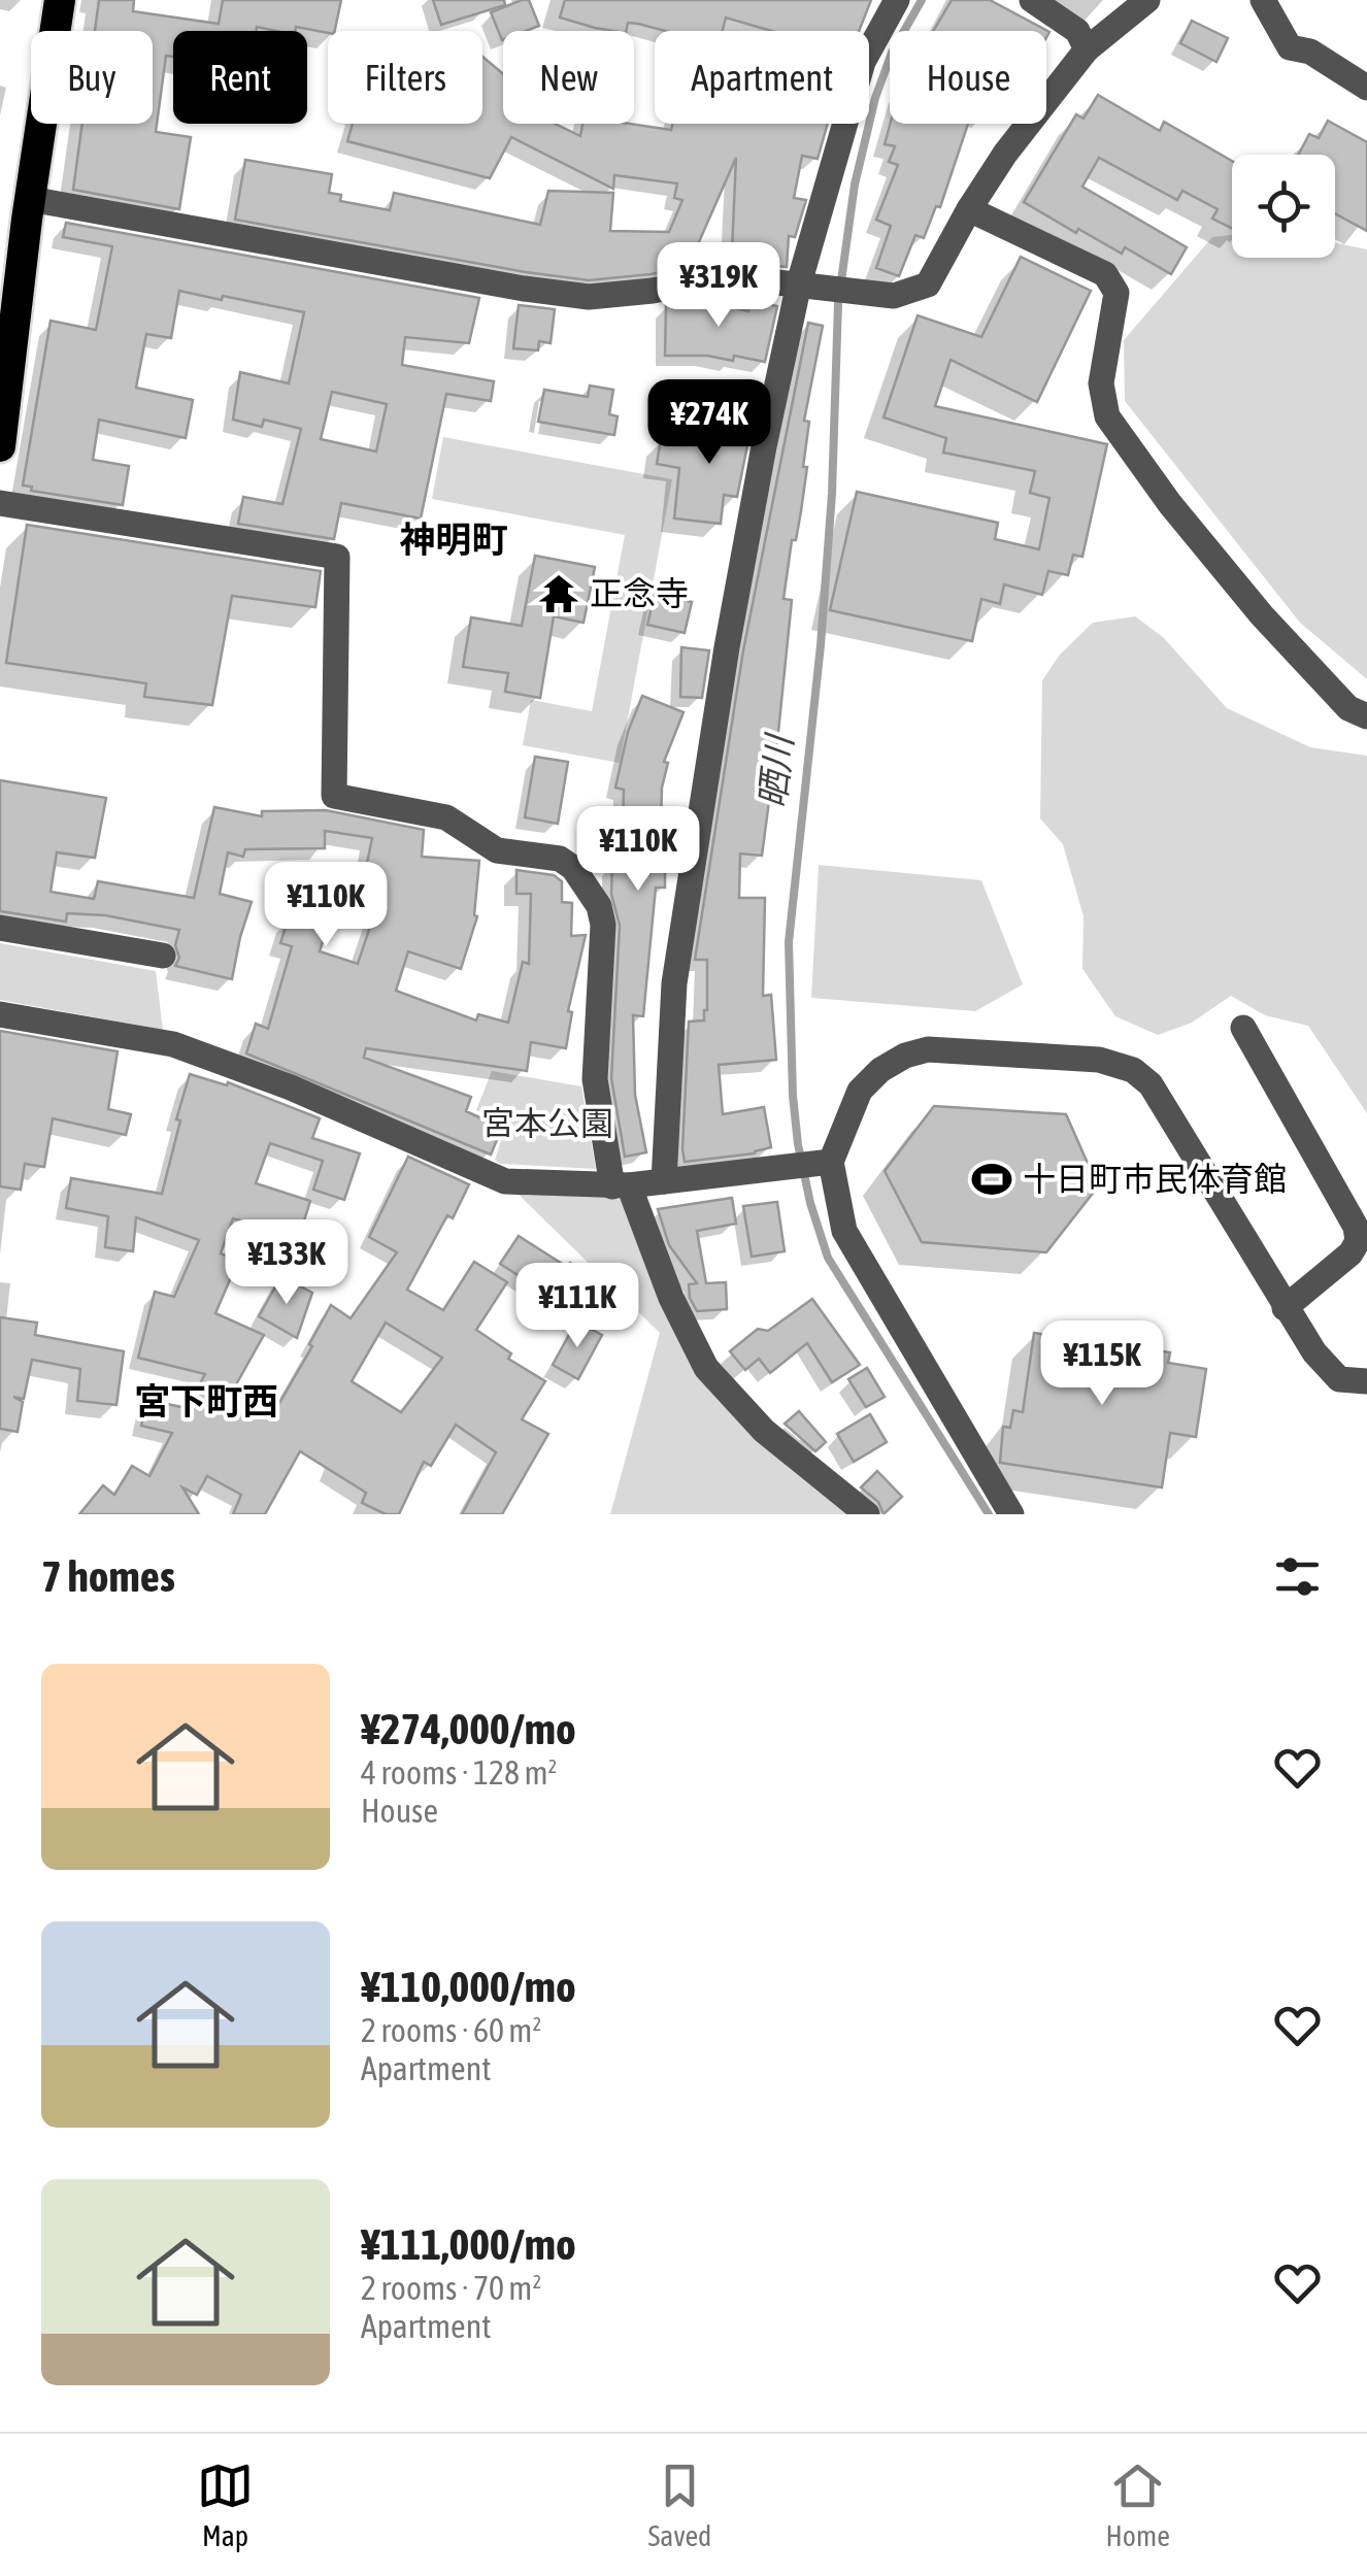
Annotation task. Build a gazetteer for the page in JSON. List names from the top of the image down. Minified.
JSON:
{"districts":["神明町","宮下町西"],"water":["晒川"],"parks":["宮本公園"],"places":{"temple":["正念寺"],"sports":["十日町市民体育館"]},"page":{"chip":["Buy","Rent","Filters","New","Apartment","House"],"price":["¥319K","¥274K","¥110K","¥110K","¥133K","¥111K","¥115K"],"heading":"7 homes","list":[{"name":"¥274,000/mo","note":"4 rooms · 128 m² · House"},{"name":"¥110,000/mo","note":"2 rooms · 60 m² · Apartment"},{"name":"¥111,000/mo","note":"2 rooms · 70 m² · Apartment"}],"tabs":["Map","Saved","Home"]}}
